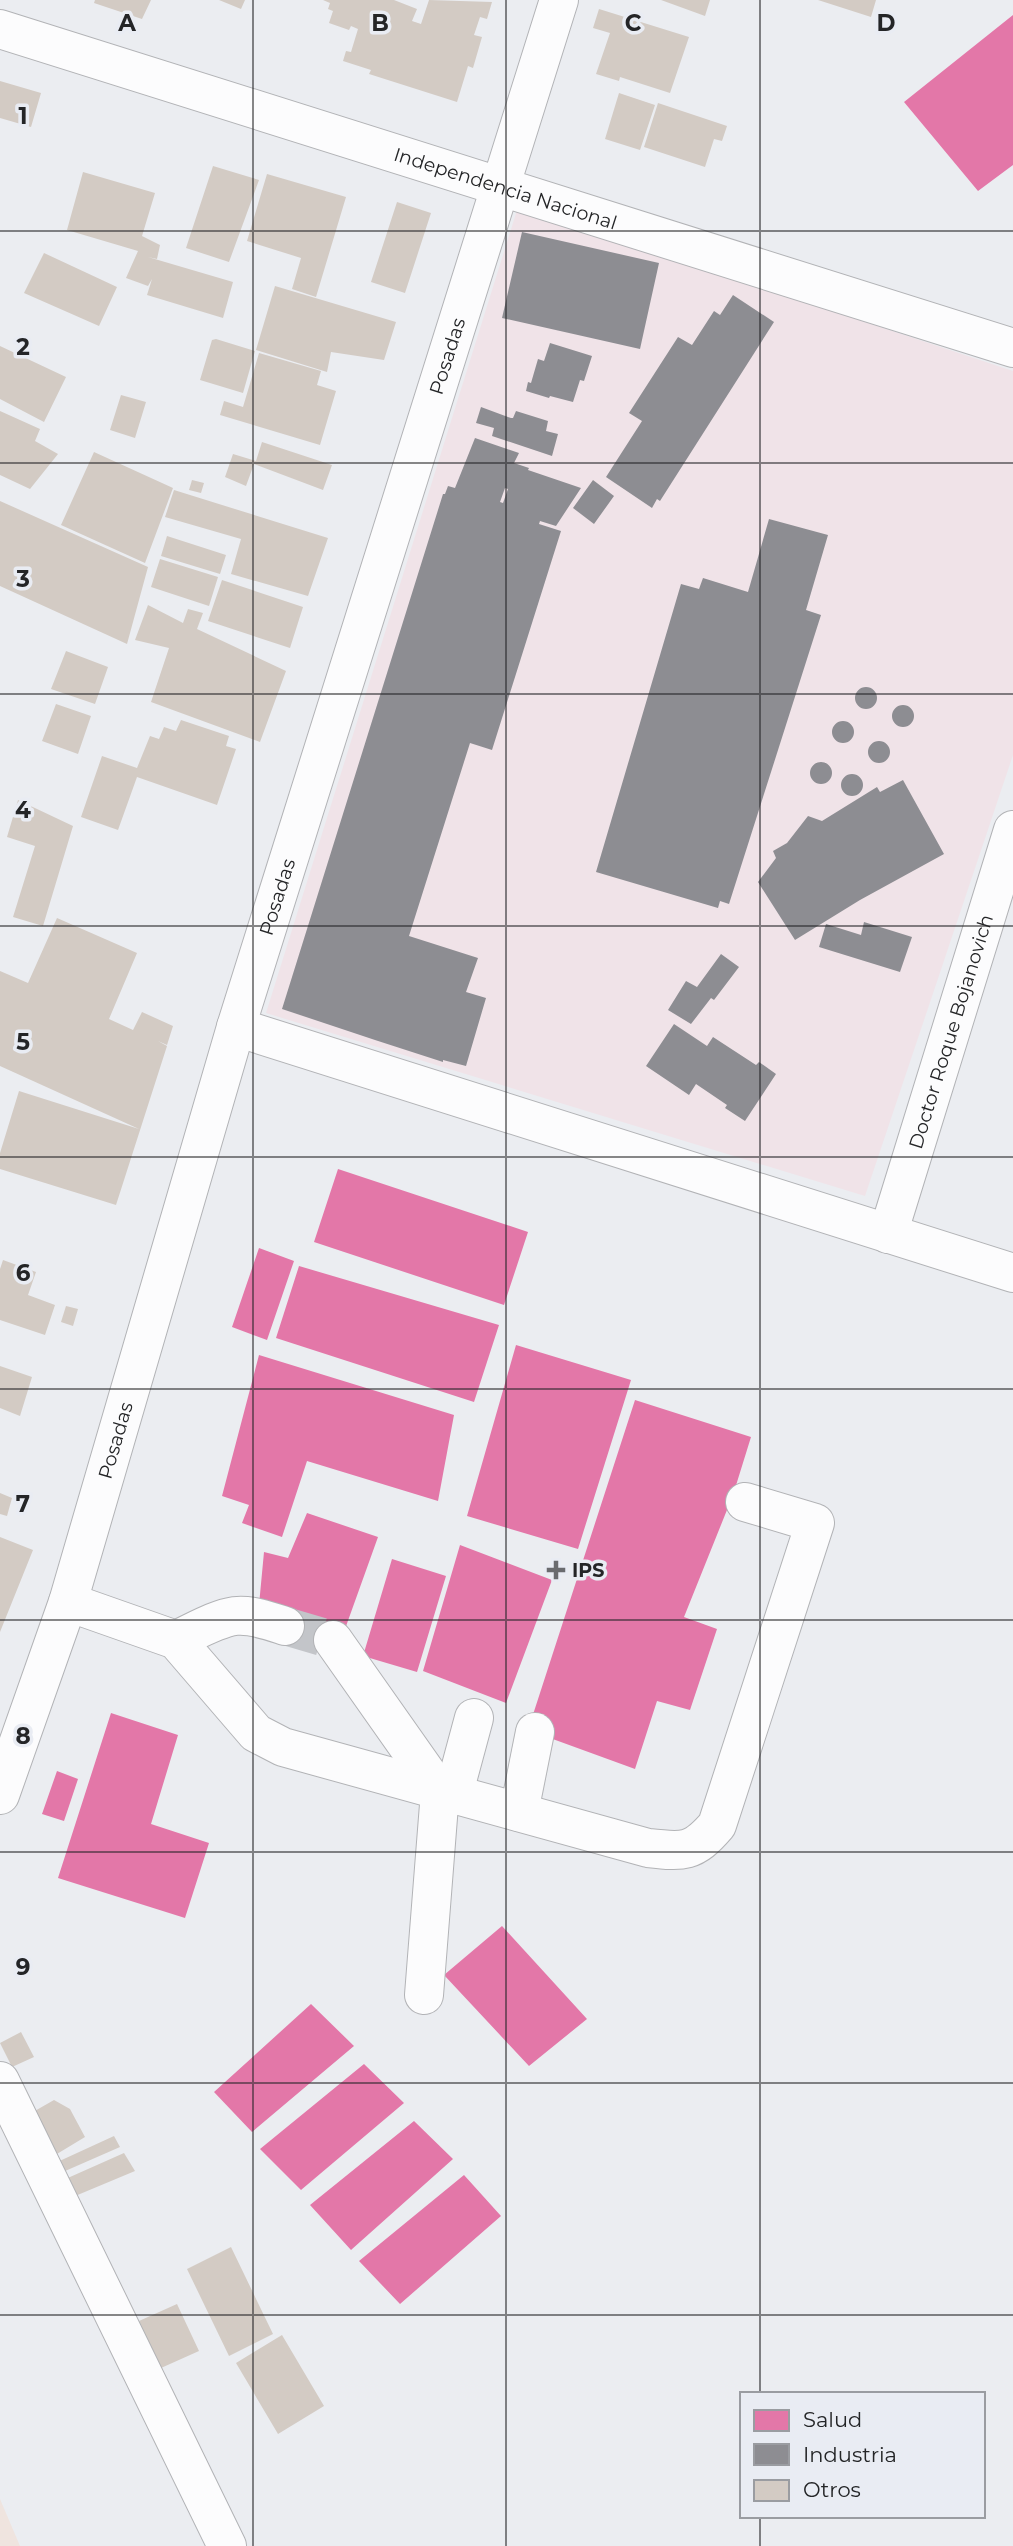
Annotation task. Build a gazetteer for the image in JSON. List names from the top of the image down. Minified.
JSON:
{"streets":{"street":["Independencia Nacional","Posadas","Doctor Roque Bojanovich"]},"crossings":[["Independencia Nacional","Posadas"]],"places":{"health":["IPS"]},"legend":["Salud","Industria","Otros"],"grid":{"columns":["A","B","C","D"],"rows":["1","2","3","4","5","6","7","8","9"]}}
